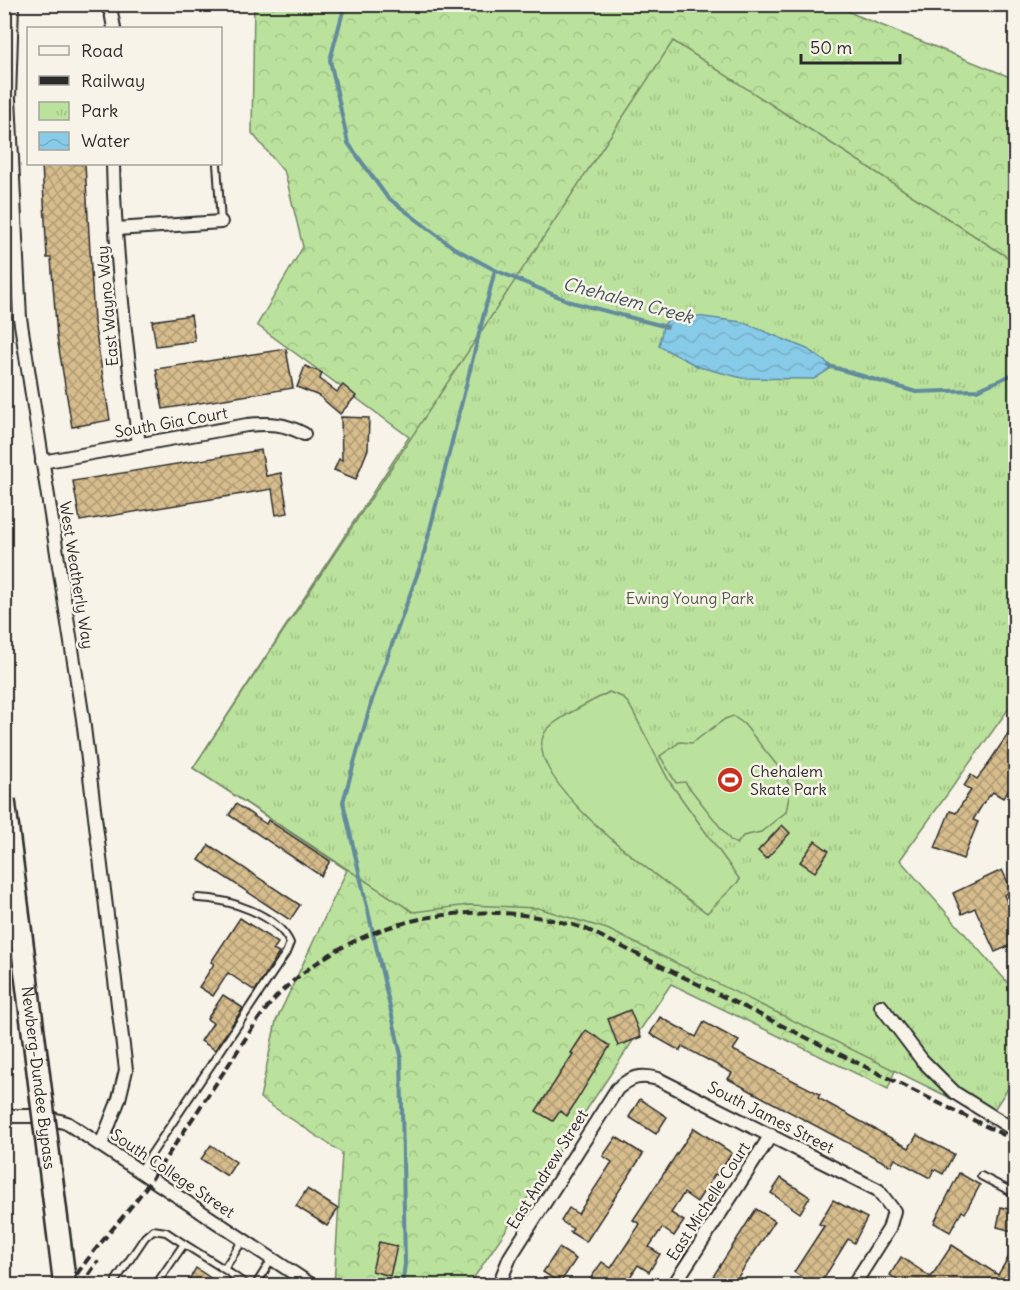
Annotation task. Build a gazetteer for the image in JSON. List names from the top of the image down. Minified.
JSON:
{"streets":{"highway":["Newberg-Dundee Bypass"],"street":["East Wayno Way","South Gia Court","West Weatherly Way","South James Street","East Andrew Street","South College Street","East Michelle Court"]},"crossings":[["East Wayno Way","South Gia Court"],["South Gia Court","West Weatherly Way"],["West Weatherly Way","South College Street"],["South James Street","East Andrew Street"],["South James Street","East Michelle Court"]],"water":["Chehalem Creek"],"parks":["Ewing Young Park"],"places":{"sports":["Chehalem Skate Park"]},"legend":["Road","Railway","Park","Water"],"scale_bar":"50 m"}
